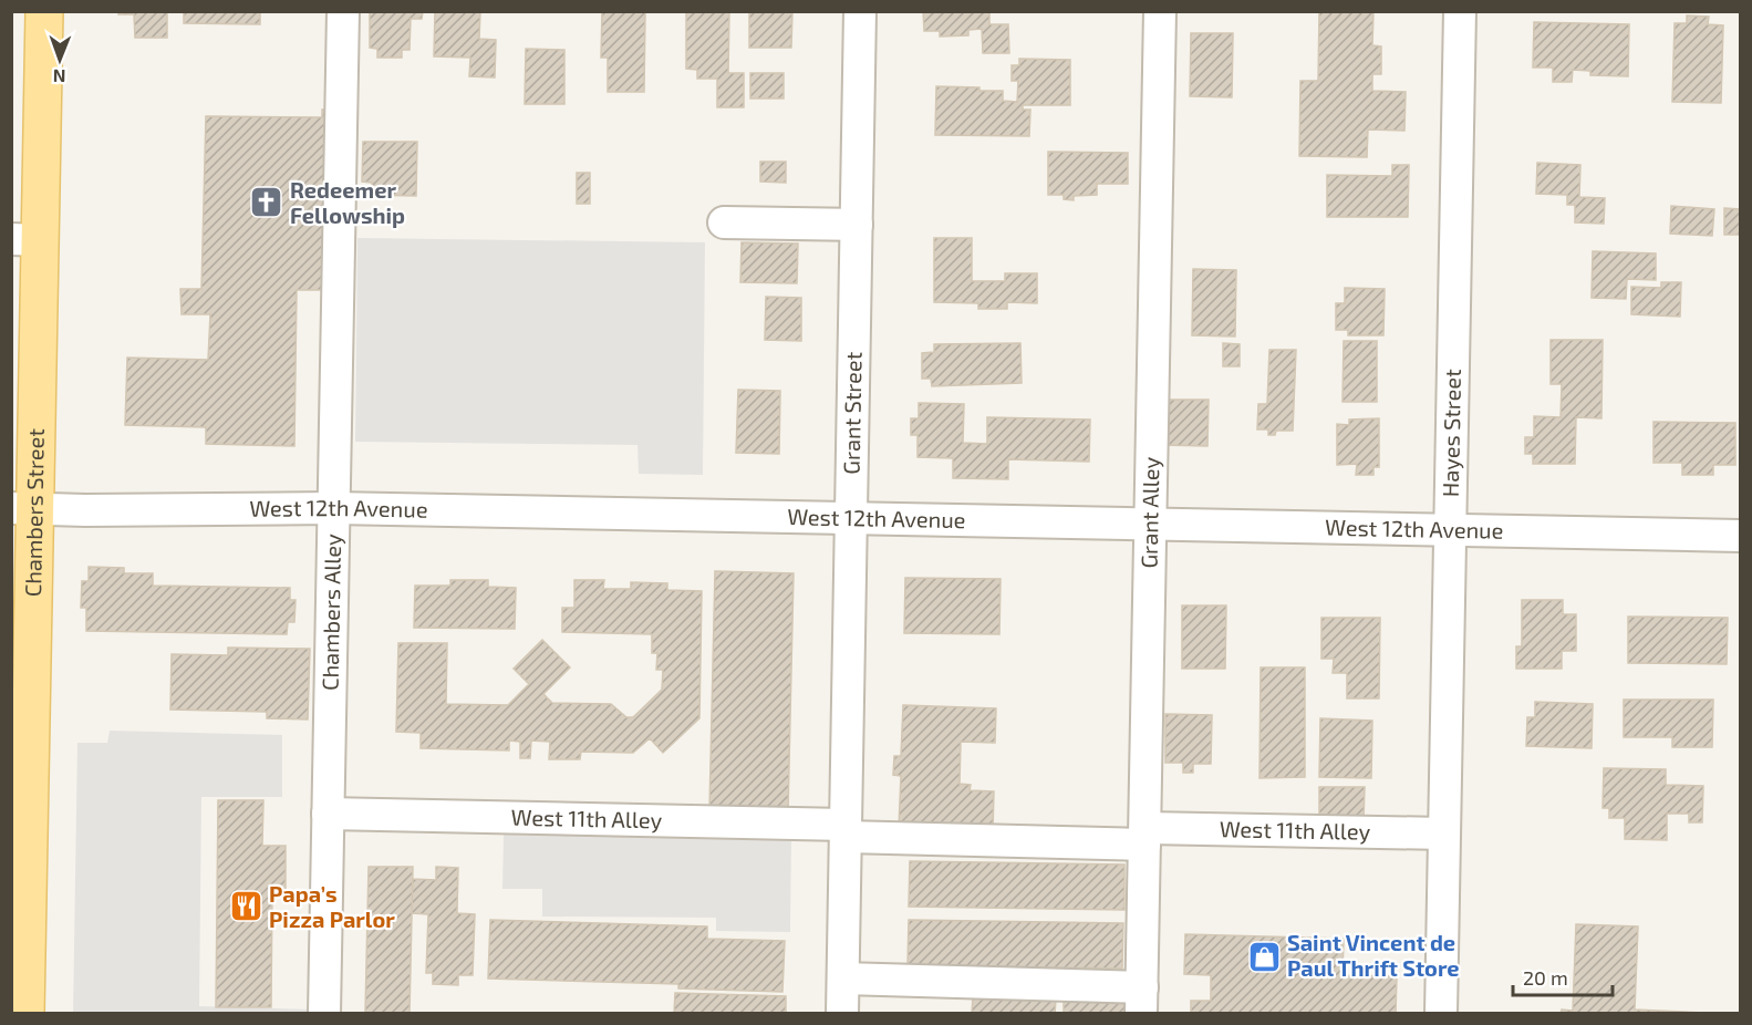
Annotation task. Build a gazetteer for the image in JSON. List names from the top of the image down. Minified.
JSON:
{"streets":{"main road":["Chambers Street"],"street":["Grant Street","Hayes Street","West 12th Avenue","Grant Alley","Chambers Alley","West 11th Alley"]},"crossings":[["Grant Street","West 12th Avenue"],["Grant Street","West 11th Alley"],["Hayes Street","West 12th Avenue"],["Hayes Street","West 11th Alley"],["West 12th Avenue","Chambers Street"],["West 12th Avenue","Grant Alley"],["West 12th Avenue","Chambers Alley"],["Grant Alley","West 11th Alley"],["Chambers Alley","West 11th Alley"]],"places":{"church":["Redeemer Fellowship"],"restaurant":["Papa’s Pizza Parlor"],"shop":["Saint Vincent de Paul Thrift Store"]},"scale_bar":"20 m","north":"bottom"}
